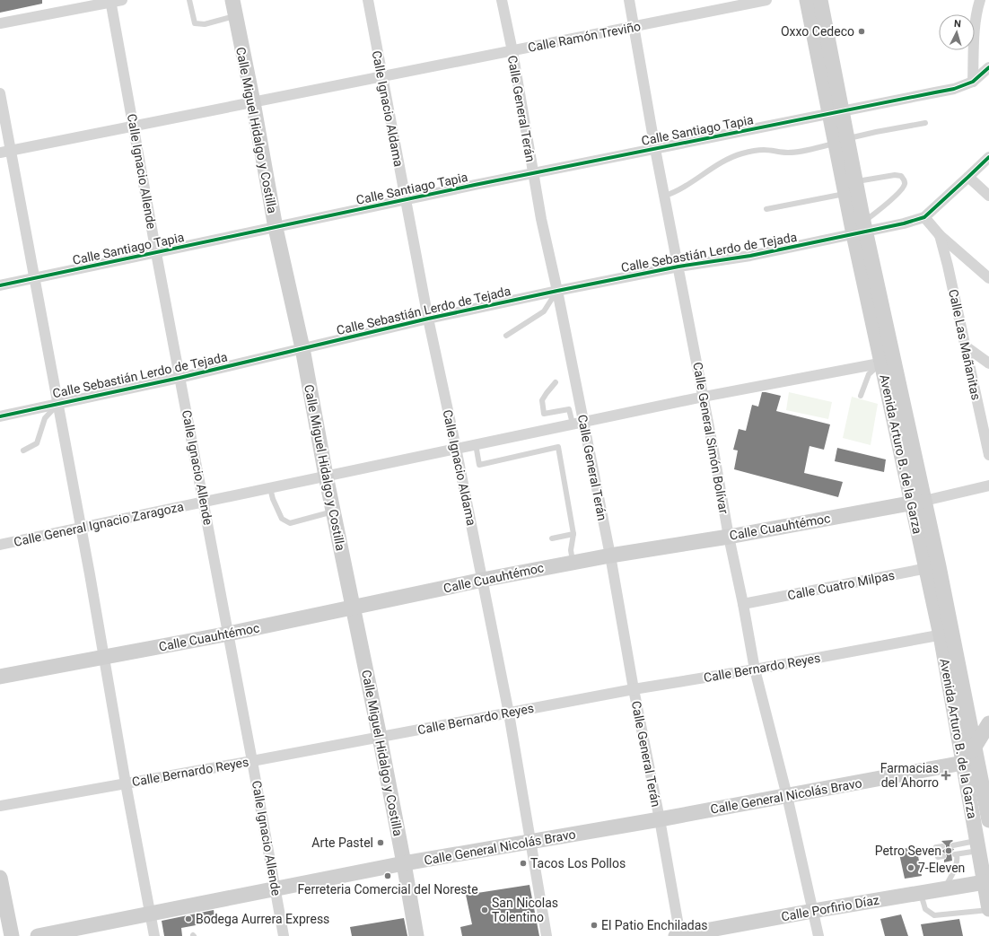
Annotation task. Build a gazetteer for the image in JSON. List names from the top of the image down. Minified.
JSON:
{"streets":{"street":["Calle Ramón Treviño","Calle Ignacio Aldama","Calle General Terán","Calle Miguel Hidalgo y Costilla","Calle Santiago Tapia","Calle Ignacio Allende","Calle Sebastián Lerdo de Tejada","Calle Las Mañanitas","Calle General Simón Bolívar","Avenida Arturo B. de la Garza","Calle General Ignacio Zaragoza","Calle Cuauhtémoc","Calle Cuatro Milpas","Calle Bernardo Reyes","Calle General Nicolás Bravo","Calle Porfirio Díaz"]},"crossings":[["Calle Ramón Treviño","Calle Ignacio Aldama"],["Calle Ramón Treviño","Calle General Terán"],["Calle Ramón Treviño","Calle Miguel Hidalgo y Costilla"],["Calle Ramón Treviño","Calle Ignacio Allende"],["Calle Ramón Treviño","Calle General Simón Bolívar"],["Calle Ignacio Aldama","Calle Santiago Tapia"],["Calle Ignacio Aldama","Calle Sebastián Lerdo de Tejada"],["Calle Ignacio Aldama","Calle General Ignacio Zaragoza"],["Calle Ignacio Aldama","Calle Cuauhtémoc"],["Calle Ignacio Aldama","Calle Bernardo Reyes"],["Calle Ignacio Aldama","Calle General Nicolás Bravo"],["Calle General Terán","Calle Santiago Tapia"],["Calle General Terán","Calle Sebastián Lerdo de Tejada"],["Calle General Terán","Calle General Ignacio Zaragoza"],["Calle General Terán","Calle Cuauhtémoc"],["Calle General Terán","Calle Bernardo Reyes"],["Calle General Terán","Calle General Nicolás Bravo"],["Calle General Terán","Calle Porfirio Díaz"],["Calle Miguel Hidalgo y Costilla","Calle Santiago Tapia"],["Calle Miguel Hidalgo y Costilla","Calle Sebastián Lerdo de Tejada"],["Calle Miguel Hidalgo y Costilla","Calle General Ignacio Zaragoza"],["Calle Miguel Hidalgo y Costilla","Calle Cuauhtémoc"],["Calle Miguel Hidalgo y Costilla","Calle Bernardo Reyes"],["Calle Miguel Hidalgo y Costilla","Calle General Nicolás Bravo"],["Calle Santiago Tapia","Calle Ignacio Allende"],["Calle Santiago Tapia","Calle General Simón Bolívar"],["Calle Santiago Tapia","Avenida Arturo B. de la Garza"],["Calle Ignacio Allende","Calle Sebastián Lerdo de Tejada"],["Calle Ignacio Allende","Calle General Ignacio Zaragoza"],["Calle Ignacio Allende","Calle Cuauhtémoc"],["Calle Ignacio Allende","Calle Bernardo Reyes"],["Calle Ignacio Allende","Calle General Nicolás Bravo"],["Calle Sebastián Lerdo de Tejada","Calle General Simón Bolívar"],["Calle Sebastián Lerdo de Tejada","Avenida Arturo B. de la Garza"],["Calle General Simón Bolívar","Calle General Ignacio Zaragoza"],["Calle General Simón Bolívar","Calle Cuauhtémoc"],["Calle General Simón Bolívar","Calle Cuatro Milpas"],["Calle General Simón Bolívar","Calle Bernardo Reyes"],["Calle General Simón Bolívar","Calle General Nicolás Bravo"],["Calle General Simón Bolívar","Calle Porfirio Díaz"],["Avenida Arturo B. de la Garza","Calle General Ignacio Zaragoza"],["Avenida Arturo B. de la Garza","Calle Cuauhtémoc"],["Avenida Arturo B. de la Garza","Calle Cuatro Milpas"],["Avenida Arturo B. de la Garza","Calle Bernardo Reyes"],["Avenida Arturo B. de la Garza","Calle General Nicolás Bravo"],["Avenida Arturo B. de la Garza","Calle Porfirio Díaz"]],"places":{"other":["Oxxo Cedeco","Arte Pastel","Petro Seven","Tacos Los Pollos","7-Eleven","Ferreteria Comercial del Noreste","San Nicolas Tolentino","Bodega Aurrera Express","El Patio Enchiladas"],"health":["Farmacias del Ahorro"]},"north":"top"}
